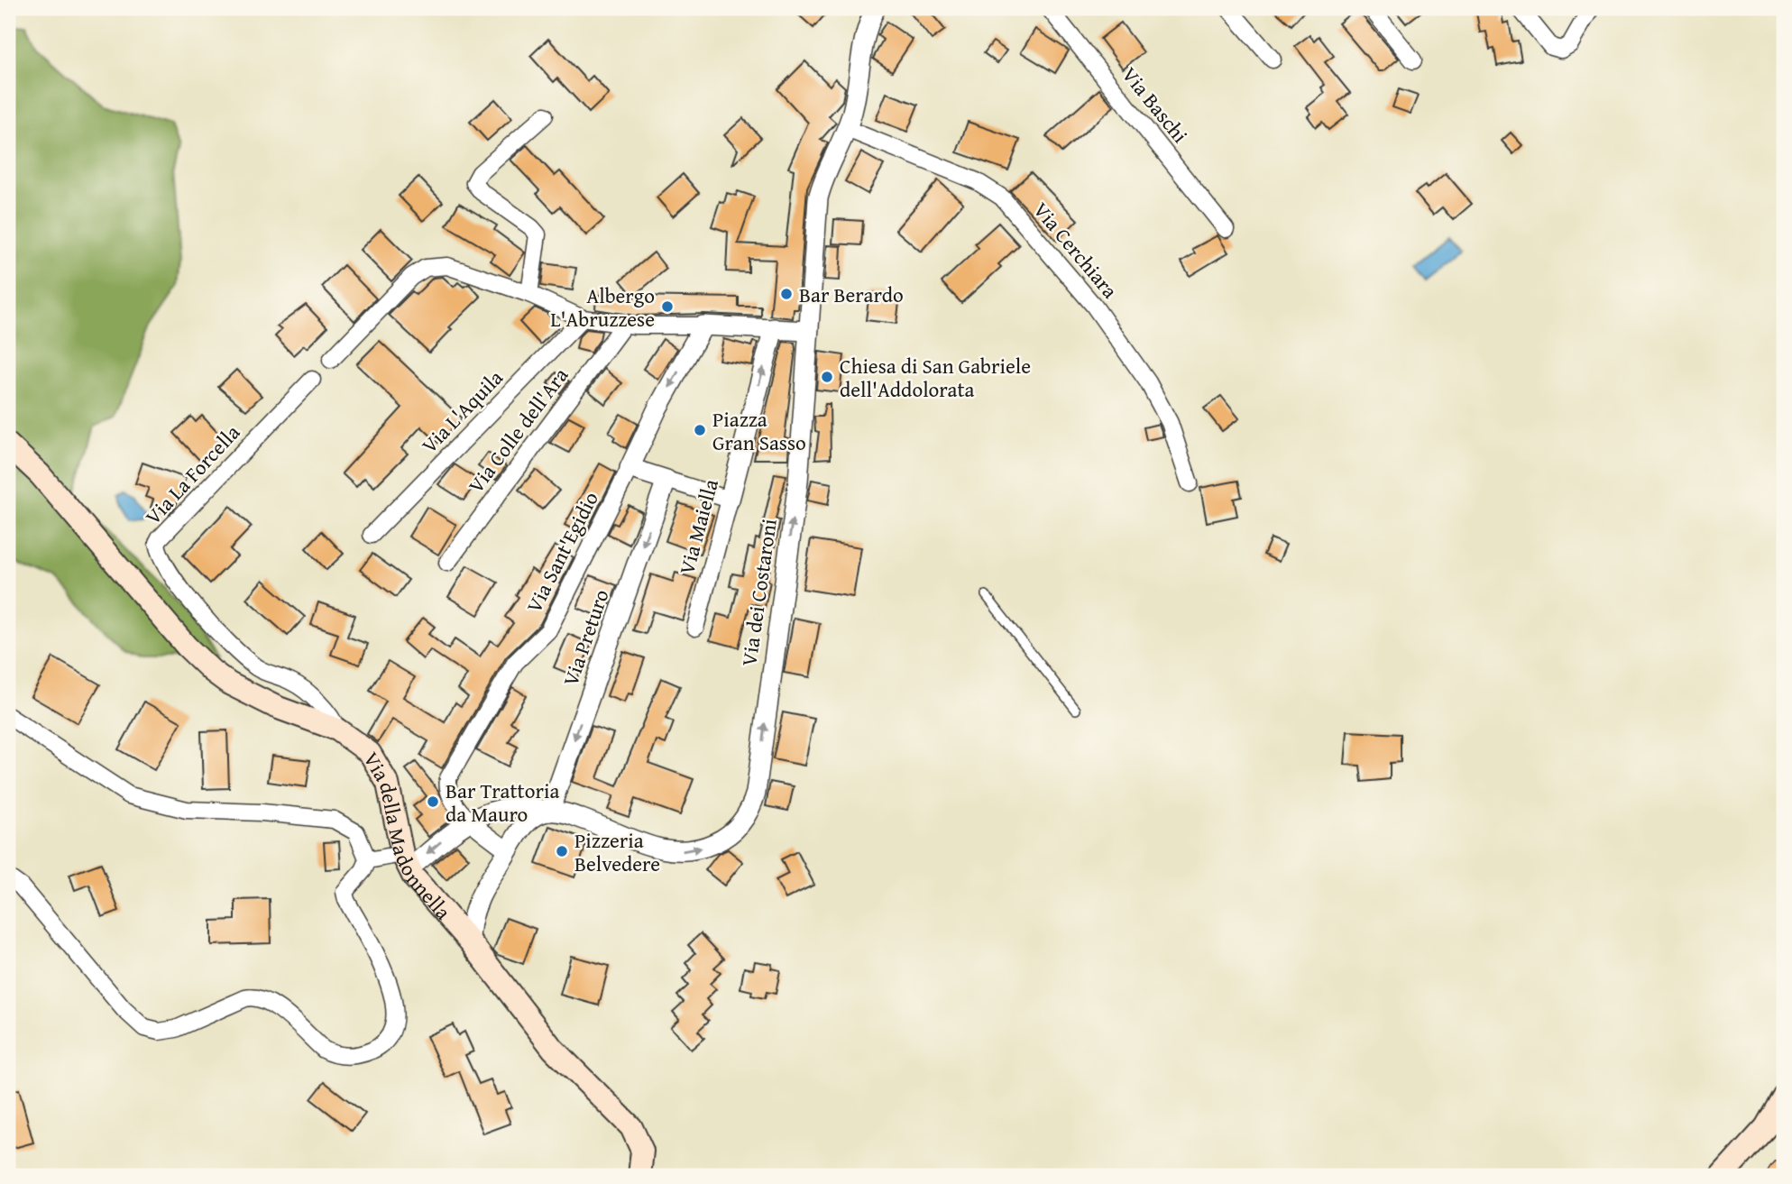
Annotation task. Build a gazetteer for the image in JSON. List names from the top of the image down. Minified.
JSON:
{"streets":{"main road":["Via della Madonnella"],"street":["Via Baschi","Via Cerchiara","Via L'Aquila","Via Colle dell'Ara","Via La Forcella","Via Maiella","Via Sant'Egidio","Via dei Costaroni","Via Preturo"]},"crossings":[["Via Cerchiara","Via dei Costaroni"],["Via La Forcella","Via della Madonnella"],["Via dei Costaroni","Via Preturo"]],"one_way":["Via Maiella","Via Preturo"],"places":["Bar Berardo","Albergo L'Abruzzese","Chiesa di San Gabriele dell'Addolorata","Piazza Gran Sasso","Bar Trattoria da Mauro","Pizzeria Belvedere"]}
